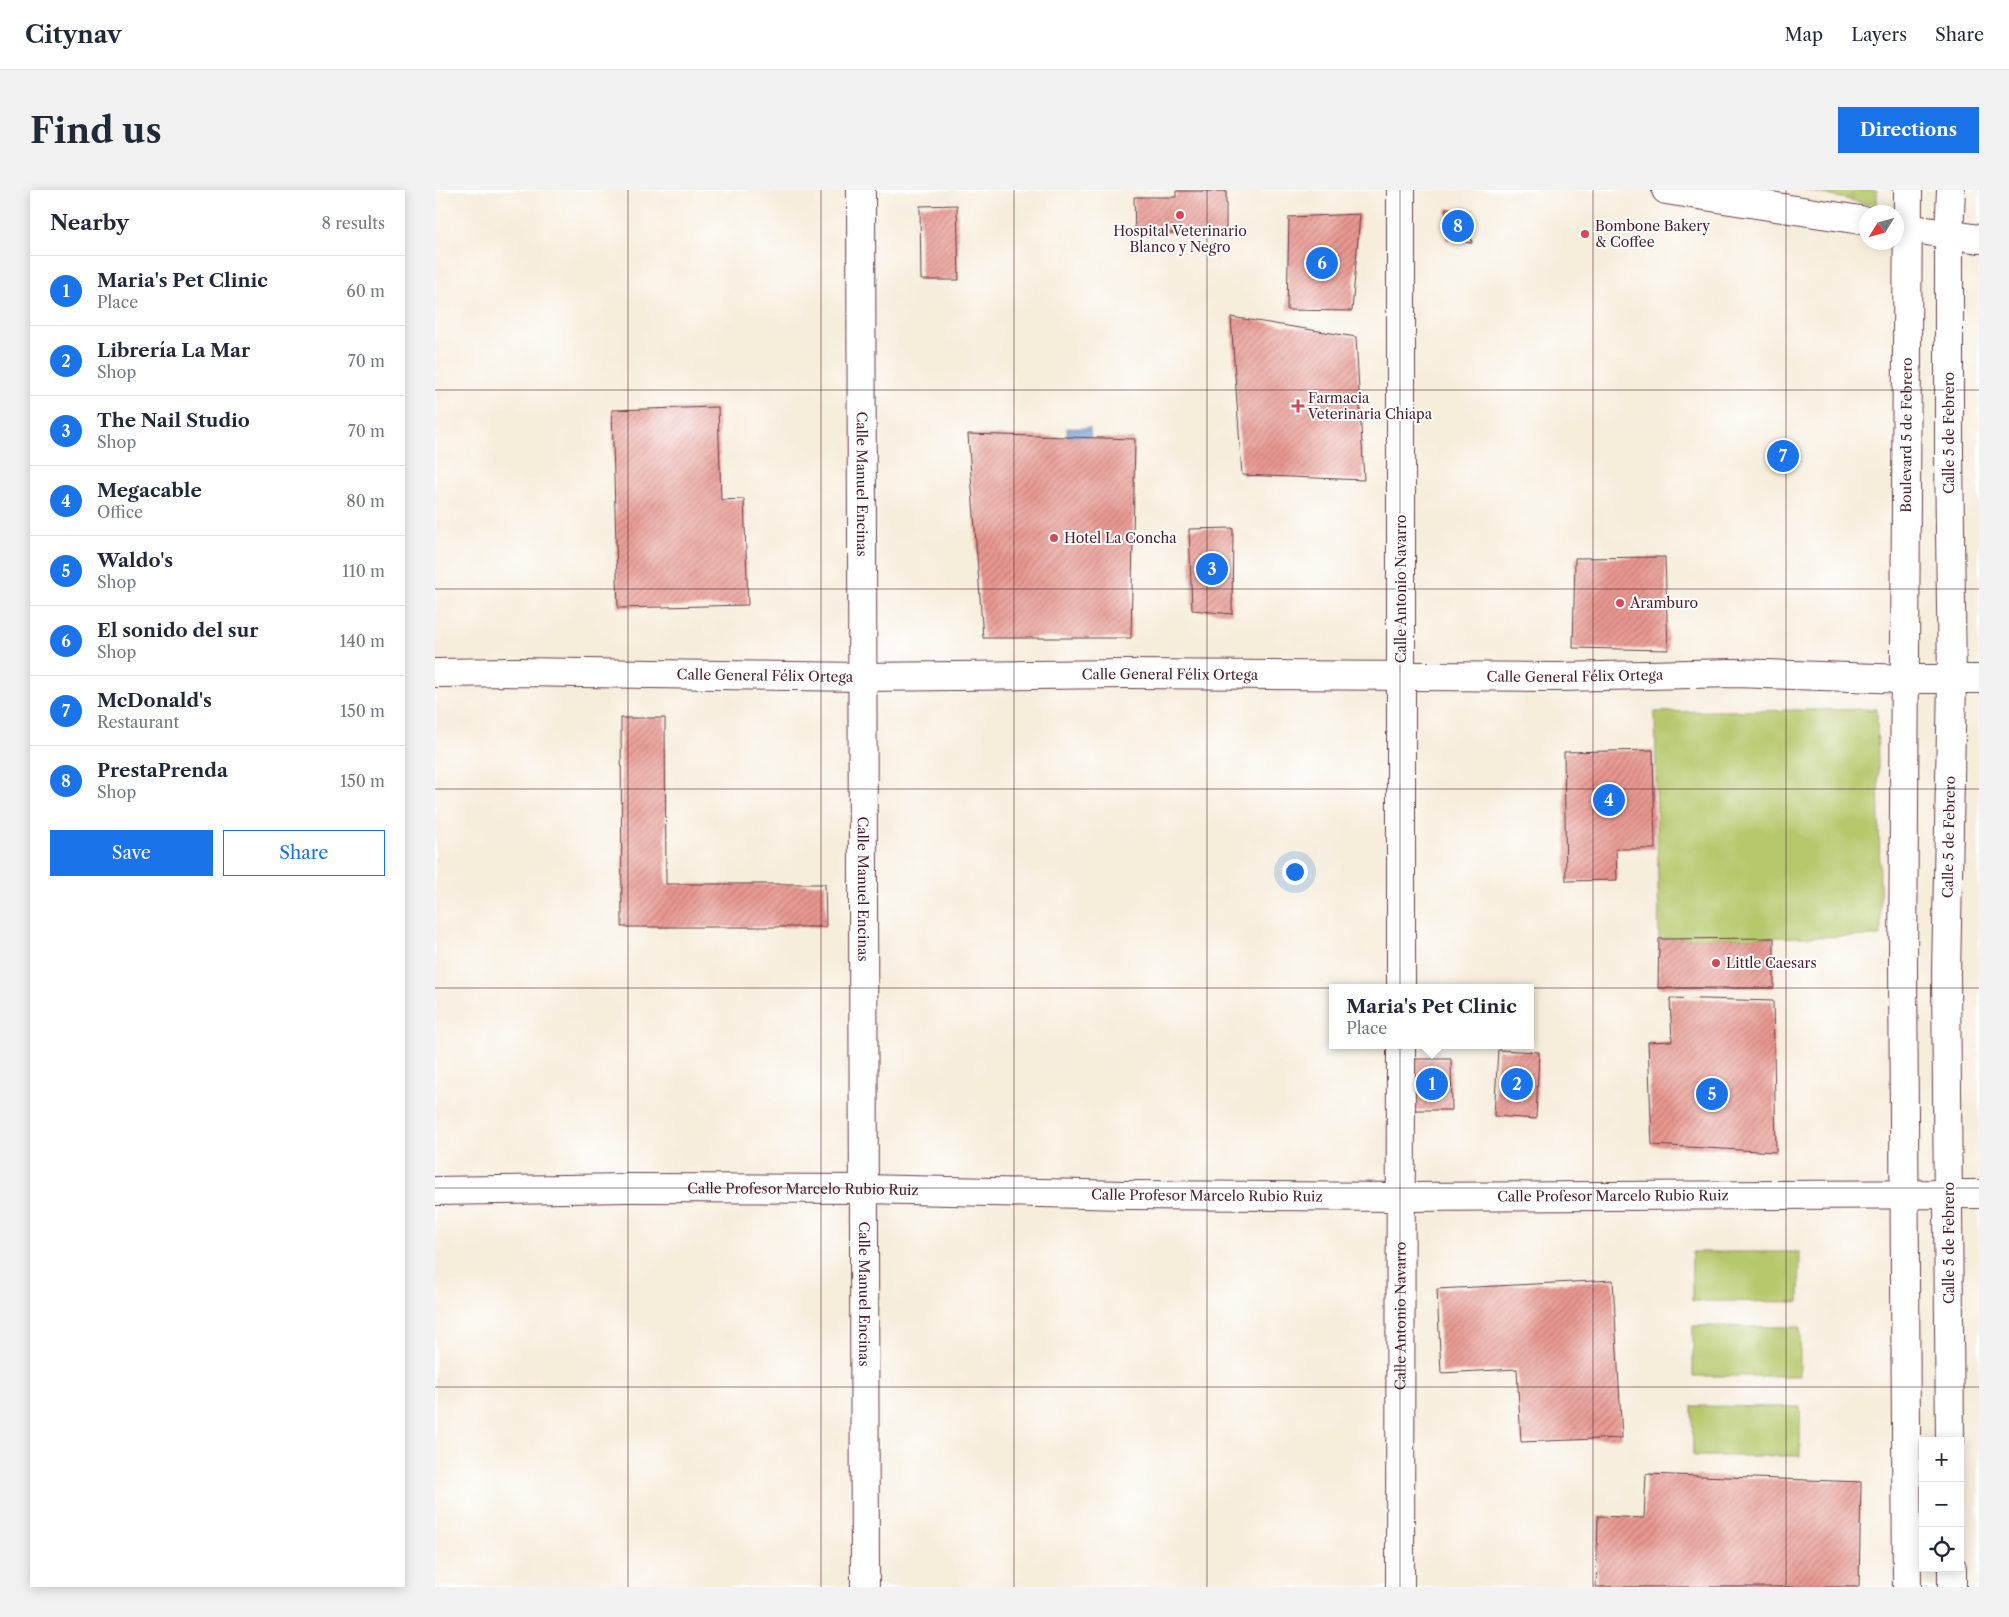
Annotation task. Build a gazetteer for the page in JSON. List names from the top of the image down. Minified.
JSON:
{"streets":{"street":["Calle 5 de Febrero","Boulevard 5 de Febrero","Calle Manuel Encinas","Calle Antonio Navarro","Calle General Félix Ortega","Calle Profesor Marcelo Rubio Ruiz"]},"crossings":[["Calle 5 de Febrero","Calle General Félix Ortega"],["Calle 5 de Febrero","Calle Profesor Marcelo Rubio Ruiz"],["Boulevard 5 de Febrero","Calle General Félix Ortega"],["Calle Manuel Encinas","Calle General Félix Ortega"],["Calle Manuel Encinas","Calle Profesor Marcelo Rubio Ruiz"],["Calle Antonio Navarro","Calle General Félix Ortega"],["Calle Antonio Navarro","Calle Profesor Marcelo Rubio Ruiz"]],"places":{"other":["Hospital Veterinario Blanco y Negro","Bombone Bakery & Coffee","Hotel La Concha","Aramburo","Little Caesars"],"health":["Farmacia Veterinaria Chiapa"]},"north":"bottom left","page":{"header":"Citynav","nav":["Map","Layers","Share"],"buttons":["Directions",["Save","Share"]],"title":"Find us","heading":["Nearby","8 results"],"pins":["8","6","7","3","4","1","2","5"],"list":[{"mark":"1","name":"Maria's Pet Clinic","note":"Place","value":"60 m"},{"mark":"2","name":"Librería La Mar","note":"Shop","value":"70 m"},{"mark":"3","name":"The Nail Studio","note":"Shop","value":"70 m"},{"mark":"4","name":"Megacable","note":"Office","value":"80 m"},{"mark":"5","name":"Waldo's","note":"Shop","value":"110 m"},{"mark":"6","name":"El sonido del sur","note":"Shop","value":"140 m"},{"mark":"7","name":"McDonald's","note":"Restaurant","value":"150 m"},{"mark":"8","name":"PrestaPrenda","note":"Shop","value":"150 m"}],"popup":["Maria's Pet Clinic","Place"],"map_buttons":["+","−"]}}
